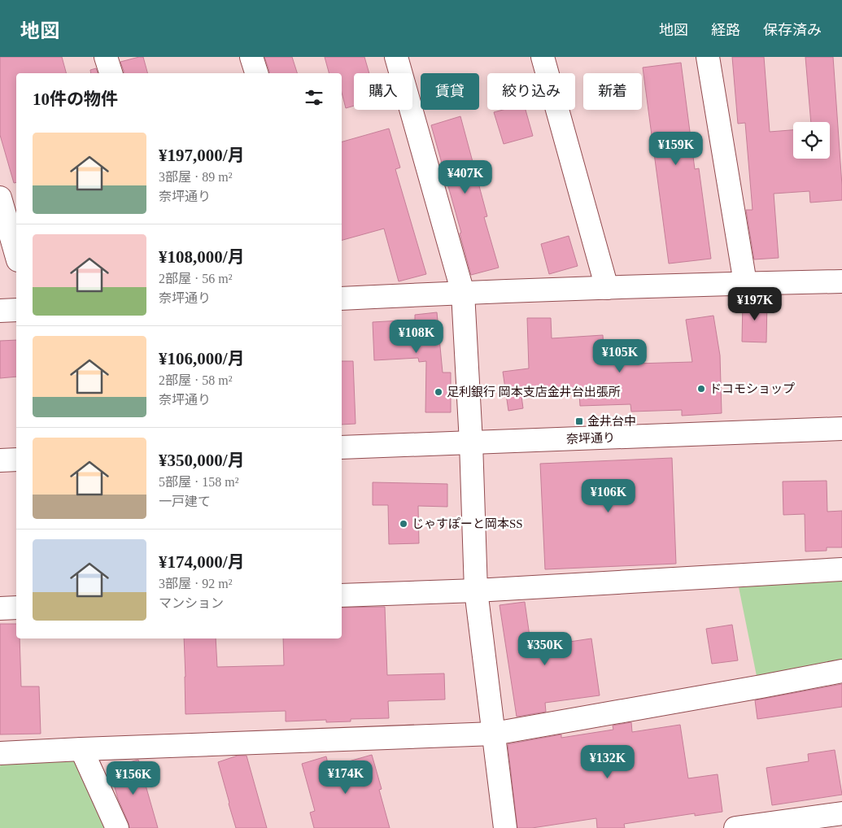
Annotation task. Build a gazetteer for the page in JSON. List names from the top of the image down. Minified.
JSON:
{"streets":{"street":["奈坪通り"]},"places":{"other":["ドコモショップ","足利銀行 岡本支店金井台出張所","じゃすぽーと岡本SS"],"transit":["金井台中"]},"page":{"header":"地図","nav":["地図","経路","保存済み"],"chip":["購入","賃貸","絞り込み","新着"],"heading":"10件の物件","list":[{"name":"¥197,000/月","note":"3部屋 · 89 m² · 奈坪通り"},{"name":"¥108,000/月","note":"2部屋 · 56 m² · 奈坪通り"},{"name":"¥106,000/月","note":"2部屋 · 58 m² · 奈坪通り"},{"name":"¥350,000/月","note":"5部屋 · 158 m² · 一戸建て"},{"name":"¥174,000/月","note":"3部屋 · 92 m² · マンション"}],"price":["¥159K","¥407K","¥197K","¥108K","¥105K","¥106K","¥350K","¥132K","¥174K","¥156K"]}}
